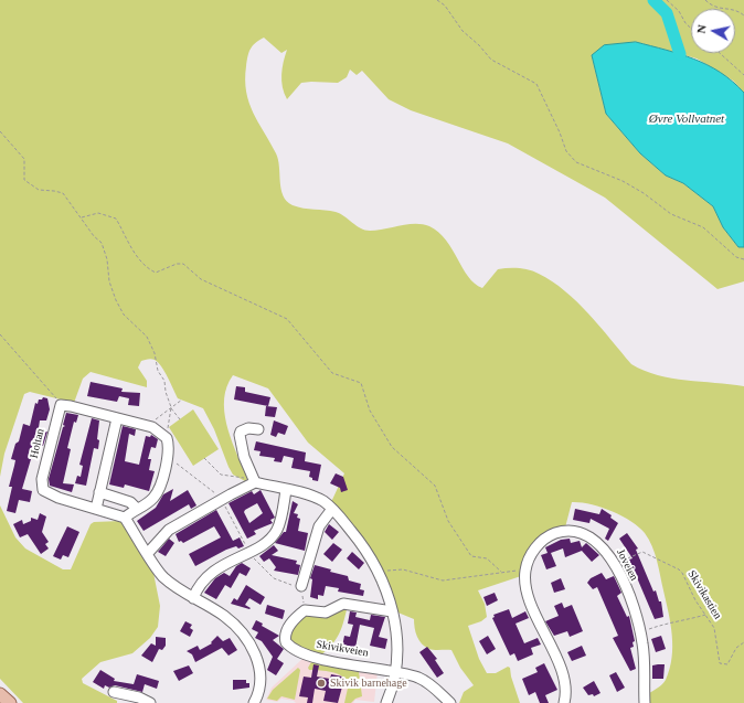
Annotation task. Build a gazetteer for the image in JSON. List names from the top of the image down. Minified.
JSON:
{"streets":{"street":["Holtan","Joveien","Skivikveien"],"path":["Skivikastien"]},"crossings":[["Joveien","Skivikastien"]],"water":["Øvre Vollvatnet"],"places":["Skivik barnehage"],"north":"left"}
